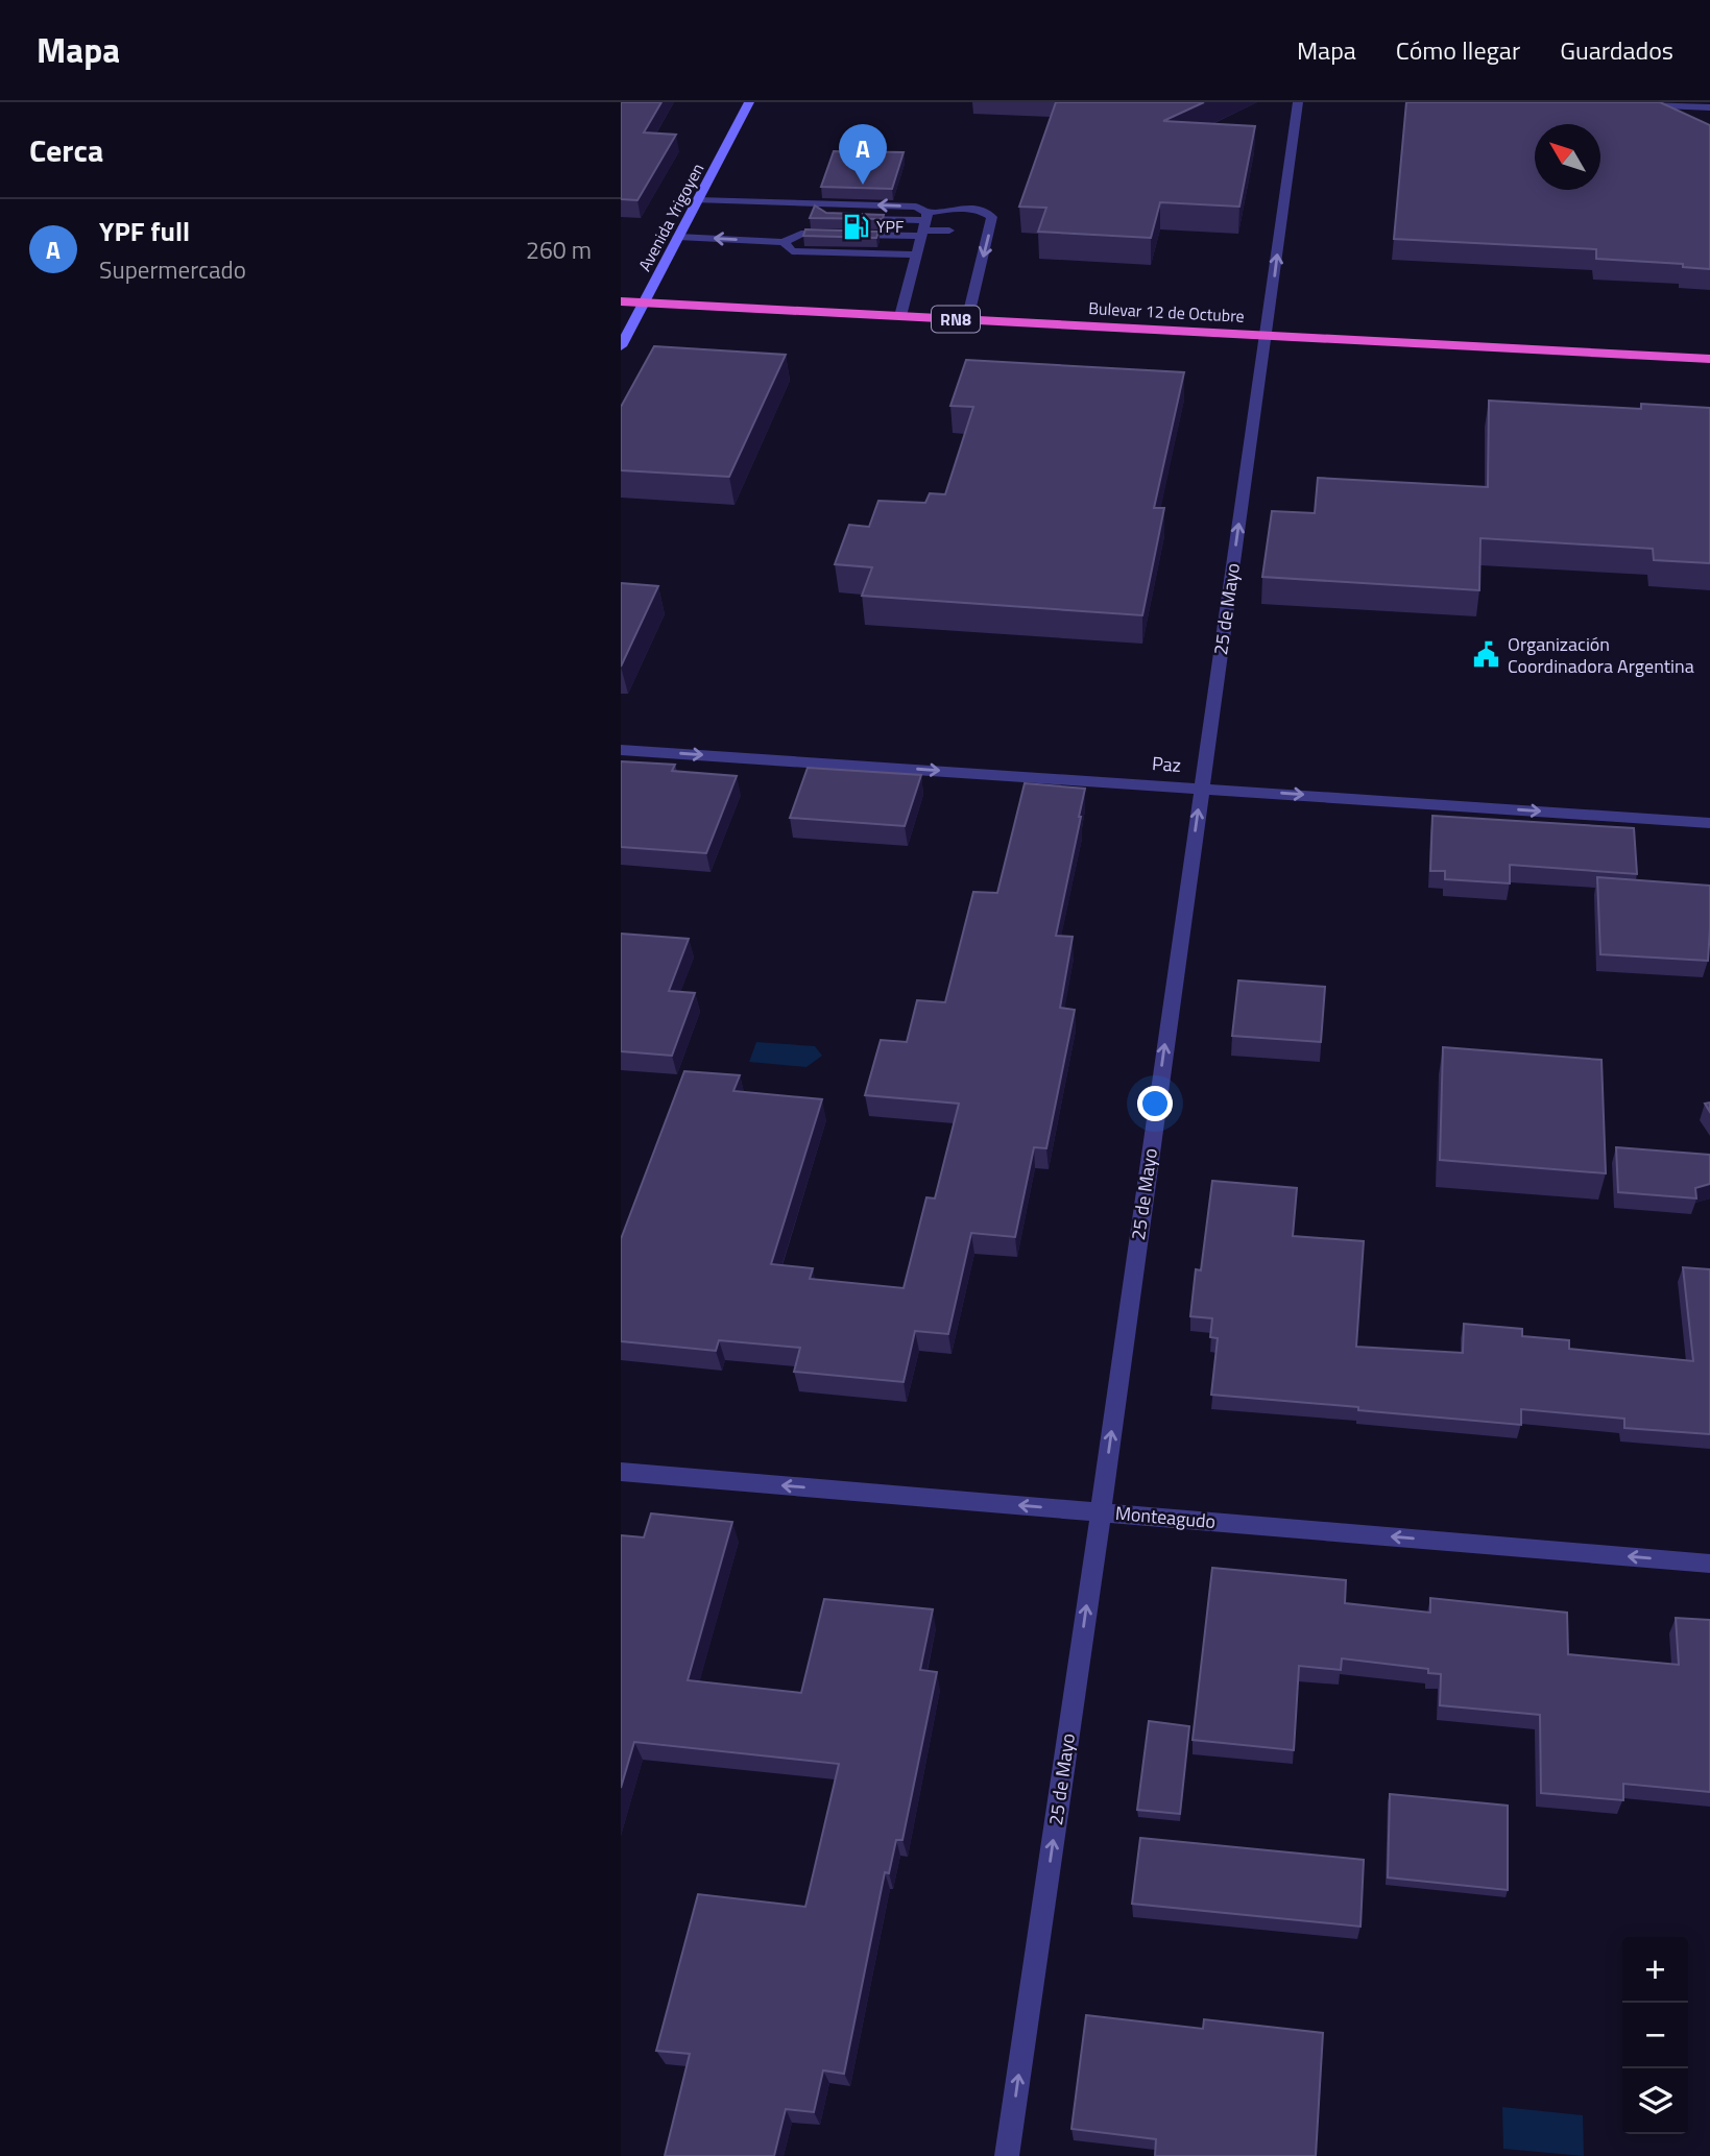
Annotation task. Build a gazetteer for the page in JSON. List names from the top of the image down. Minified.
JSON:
{"streets":{"highway":["Bulevar 12 de Octubre","RN8"],"main road":["Avenida Yrigoyen"],"street":["25 de Mayo","Paz","Monteagudo"]},"crossings":[["Avenida Yrigoyen","Bulevar 12 de Octubre"],["Bulevar 12 de Octubre","25 de Mayo"],["25 de Mayo","Paz"],["25 de Mayo","Monteagudo"]],"one_way":["25 de Mayo","Paz","Monteagudo"],"places":{"fuel station":["YPF"],"public building":["Organización Coordinadora Argentina"]},"north":"top left","page":{"header":"Mapa","nav":["Mapa","Cómo llegar","Guardados"],"heading":"Cerca","pins":"A","list":[{"mark":"A","name":"YPF full","note":"Supermercado","value":"260 m"}],"map_buttons":["+","−"]}}
